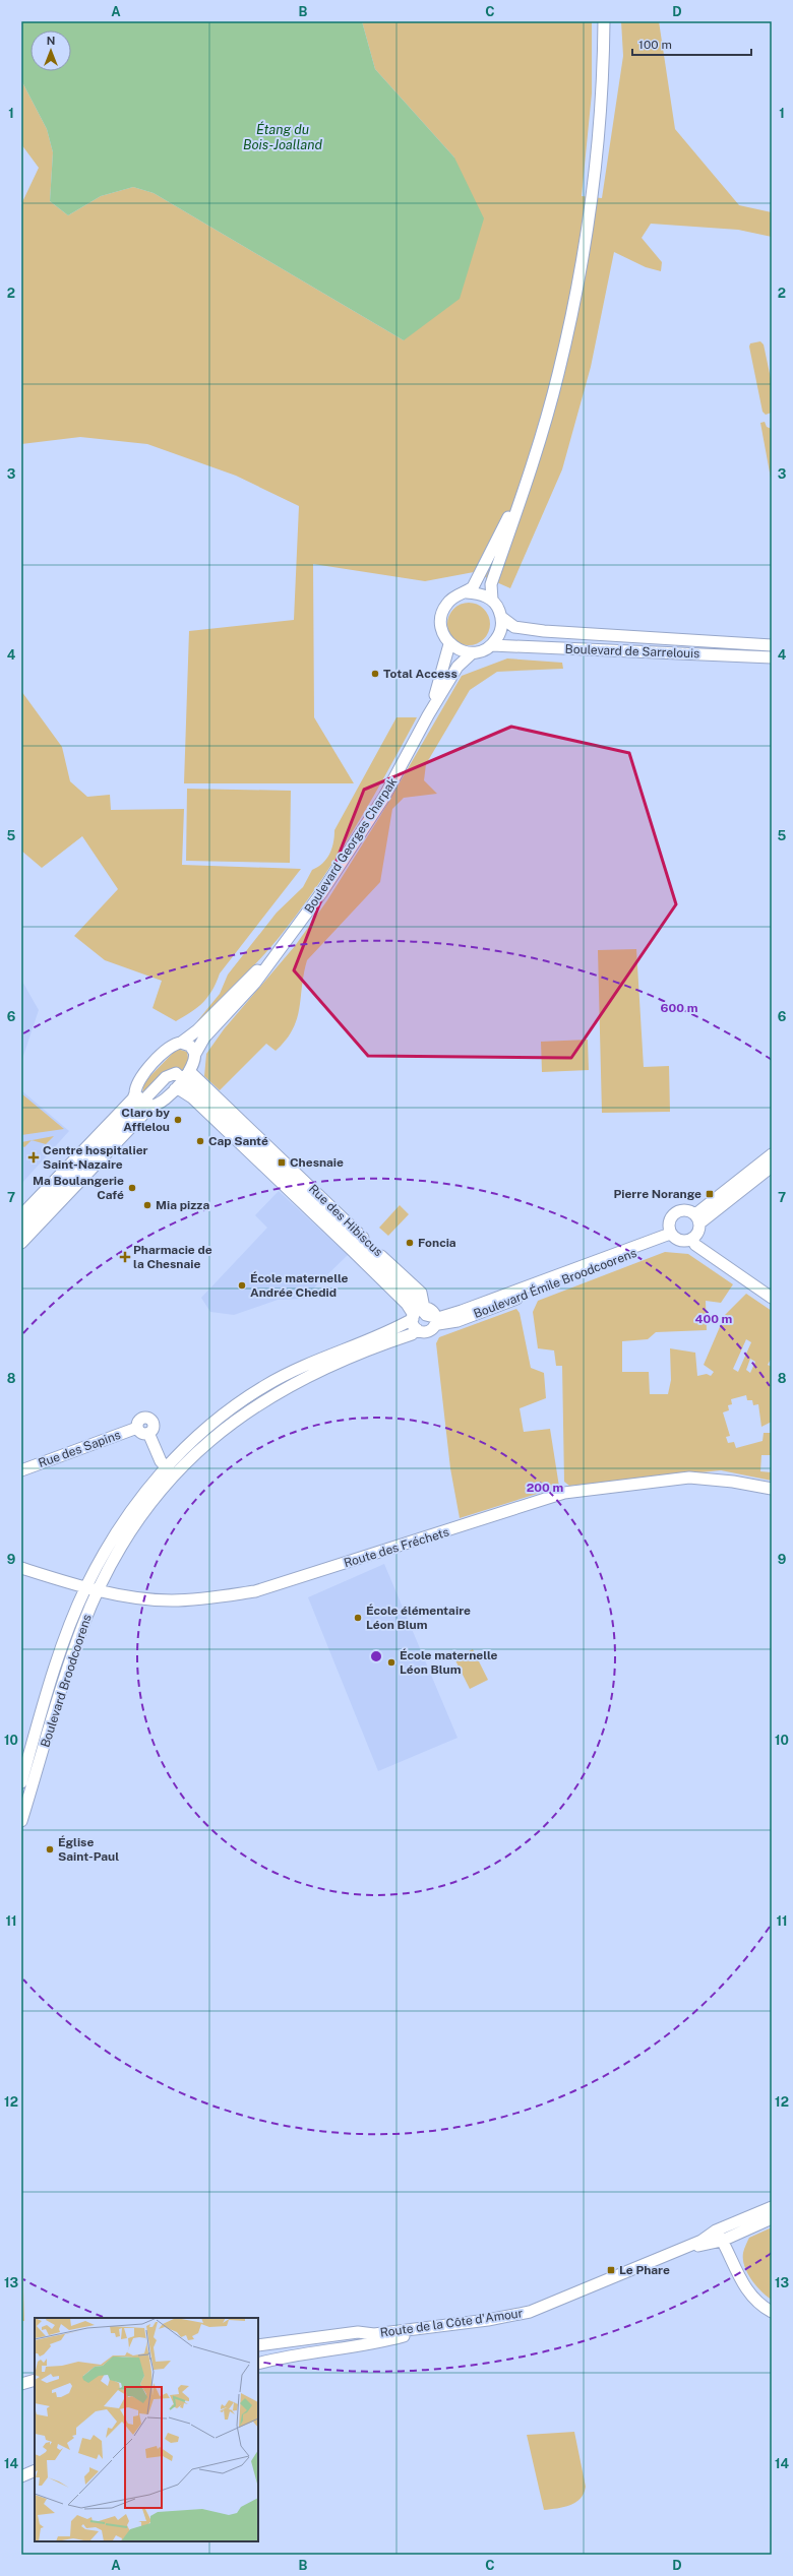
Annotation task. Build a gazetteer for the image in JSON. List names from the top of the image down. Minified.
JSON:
{"streets":{"street":["Boulevard de Sarrelouis","Boulevard Georges Charpak","Rue des Hibiscus","Boulevard Émile Broodcoorens","Rue des Sapins","Route des Fréchets","Boulevard Broodcoorens","Route de la Côte d'Amour"]},"crossings":[["Boulevard Georges Charpak","Rue des Hibiscus"],["Rue des Hibiscus","Boulevard Émile Broodcoorens"],["Rue des Hibiscus","Boulevard Broodcoorens"],["Boulevard Émile Broodcoorens","Rue des Sapins"],["Boulevard Émile Broodcoorens","Route des Fréchets"],["Boulevard Émile Broodcoorens","Boulevard Broodcoorens"],["Route des Fréchets","Boulevard Broodcoorens"]],"water":["Étang du Bois-Joalland"],"places":{"other":["Total Access","Claro by Afflelou","Cap Santé","Ma Boulangerie Café","Mia pizza","Foncia","École maternelle Andrée Chedid","École élémentaire Léon Blum","École maternelle Léon Blum","Église Saint-Paul"],"health":["Centre hospitalier Saint-Nazaire","Pharmacie de la Chesnaie"],"transit":["Chesnaie","Pierre Norange","Le Phare"]},"scale_bar":"100 m","north":"top","grid":{"columns":["A","B","C","D"],"rows":["1","2","3","4","5","6","7","8","9","10","11","12","13","14"]},"rings":["600 m","400 m","200 m"]}
